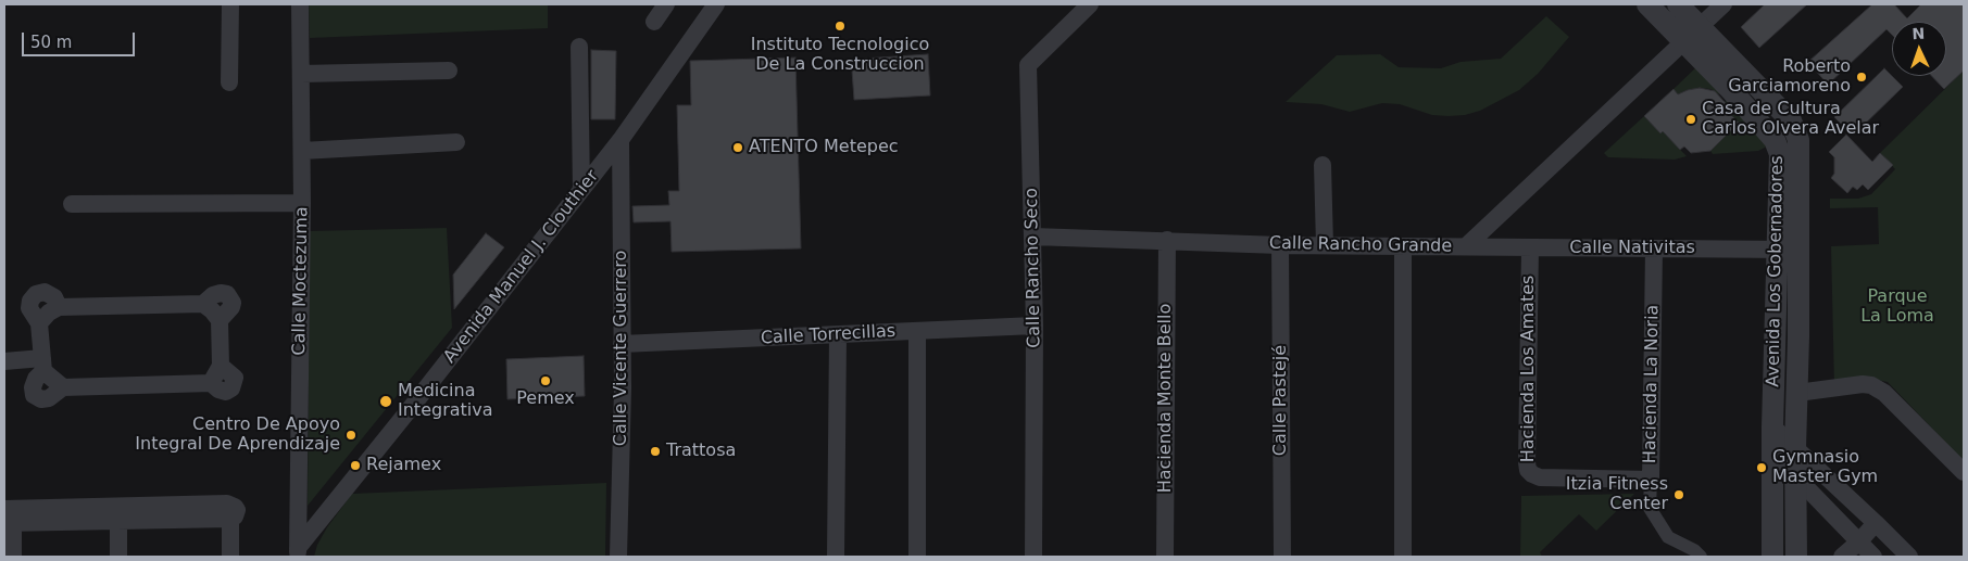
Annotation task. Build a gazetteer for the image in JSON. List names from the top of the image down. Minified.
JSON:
{"streets":{"street":["Calle Rancho Grande","Calle Nativitas","Avenida Manuel J. Clouthier","Calle Rancho Seco","Avenida Los Gobernadores","Calle Moctezuma","Calle Torrecillas","Calle Vicente Guerrero","Hacienda Los Amates","Hacienda La Noria","Hacienda Monte Bello","Calle Pastejé"]},"crossings":[["Calle Rancho Grande","Calle Nativitas"],["Calle Rancho Grande","Calle Rancho Seco"],["Calle Rancho Grande","Avenida Los Gobernadores"],["Calle Rancho Grande","Hacienda Monte Bello"],["Calle Rancho Grande","Calle Pastejé"],["Calle Nativitas","Avenida Los Gobernadores"],["Calle Nativitas","Hacienda Los Amates"],["Calle Nativitas","Hacienda La Noria"],["Avenida Manuel J. Clouthier","Calle Moctezuma"],["Avenida Manuel J. Clouthier","Calle Vicente Guerrero"],["Calle Rancho Seco","Calle Torrecillas"],["Calle Torrecillas","Calle Vicente Guerrero"],["Hacienda Los Amates","Hacienda La Noria"]],"parks":["Parque La Loma"],"places":["Instituto Tecnologico De La Construccion","Roberto Garciamoreno","Casa de Cultura Carlos Olvera Avelar","ATENTO Metepec","Pemex","Medicina Integrativa","Centro De Apoyo Integral De Aprendizaje","Trattosa","Rejamex","Gymnasio Master Gym","Itzia Fitness Center"],"scale_bar":"50 m","north":"top"}
